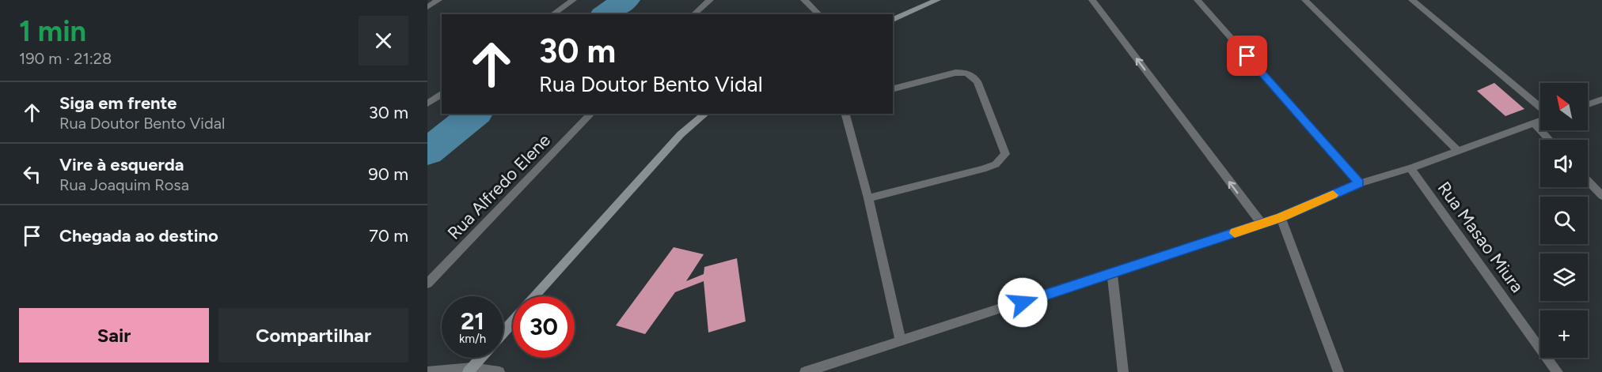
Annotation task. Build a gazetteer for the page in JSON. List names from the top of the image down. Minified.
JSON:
{"streets":{"street":["Rua Alfredo Elene","Rua Masao Miura"]},"north":"top left","page":{"heading":["1 min","190 m · 21:28"],"turn":["30 m","Rua Doutor Bento Vidal"],"list":[{"name":"Siga em frente","note":"Rua Doutor Bento Vidal","value":"30 m"},{"name":"Vire à esquerda","note":"Rua Joaquim Rosa","value":"90 m"},{"name":"Chegada ao destino","value":"70 m"}],"map_buttons":"+","speed":"21 km/h","limit":"30","buttons":["Sair","Compartilhar"]}}
